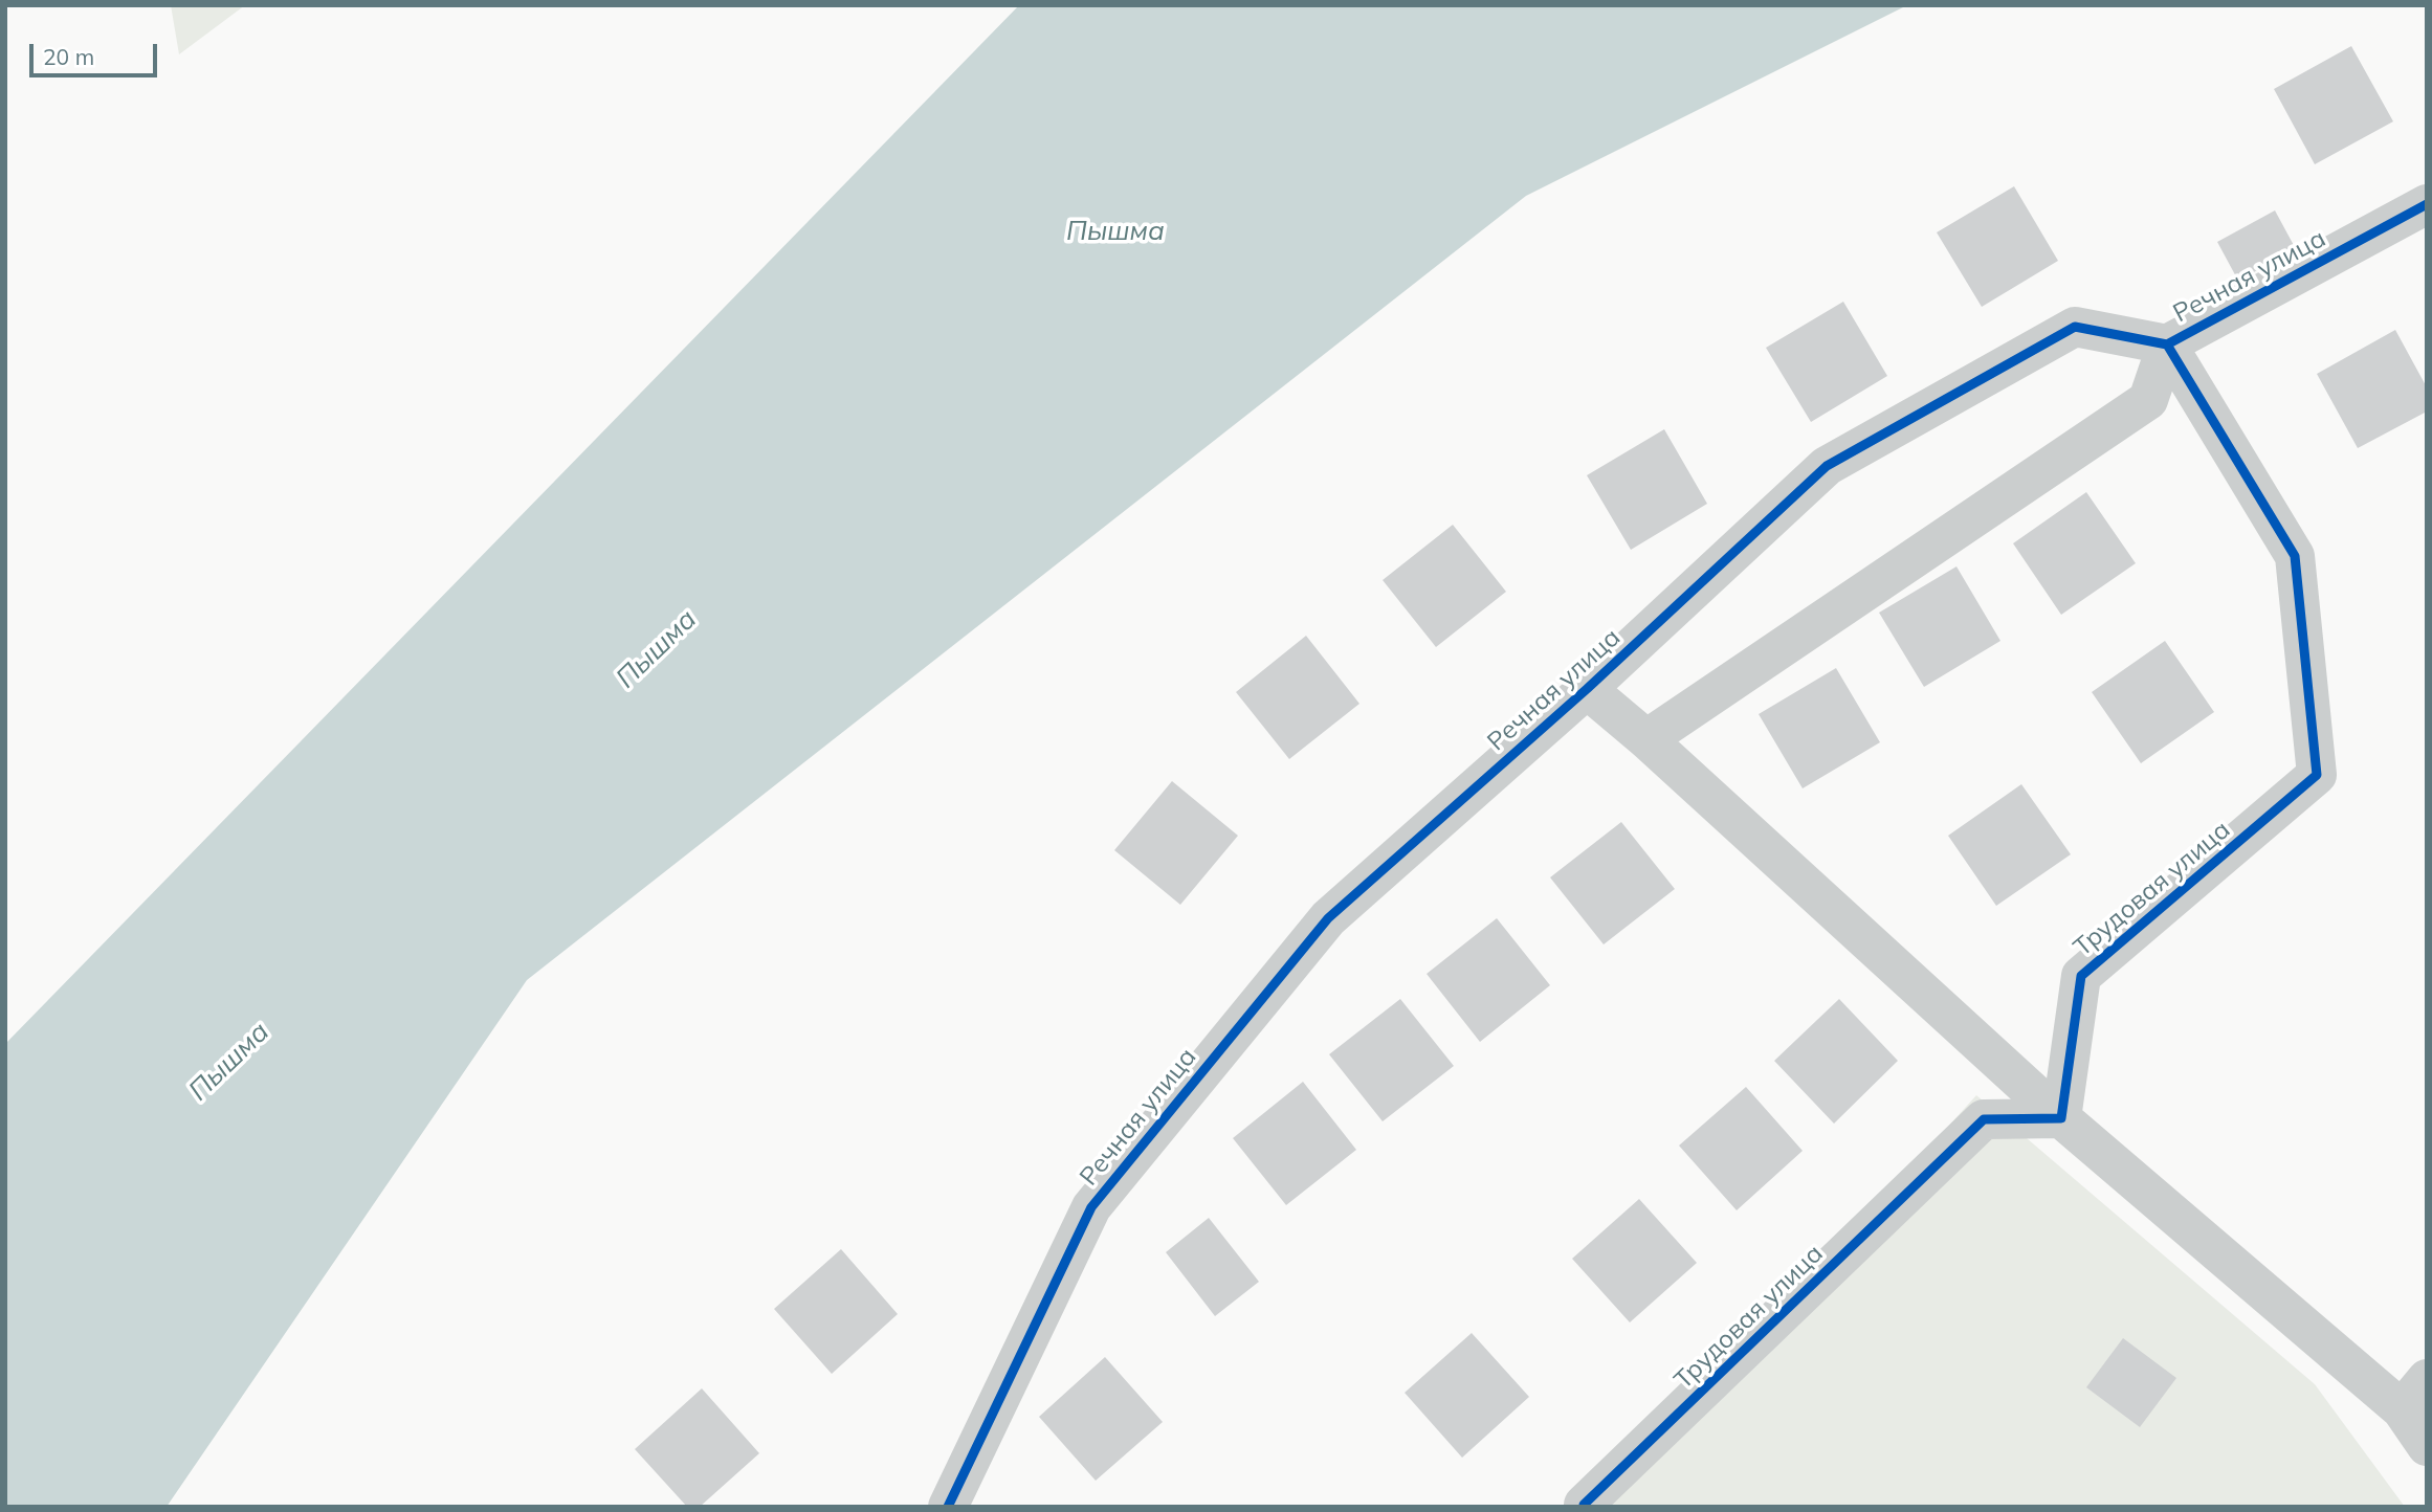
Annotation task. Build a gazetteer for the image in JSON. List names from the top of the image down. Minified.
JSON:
{"streets":{"street":["Речная улица","Трудовая улица"]},"crossings":[["Речная улица","Трудовая улица"]],"water":["Пышма"],"scale_bar":"20 m"}
